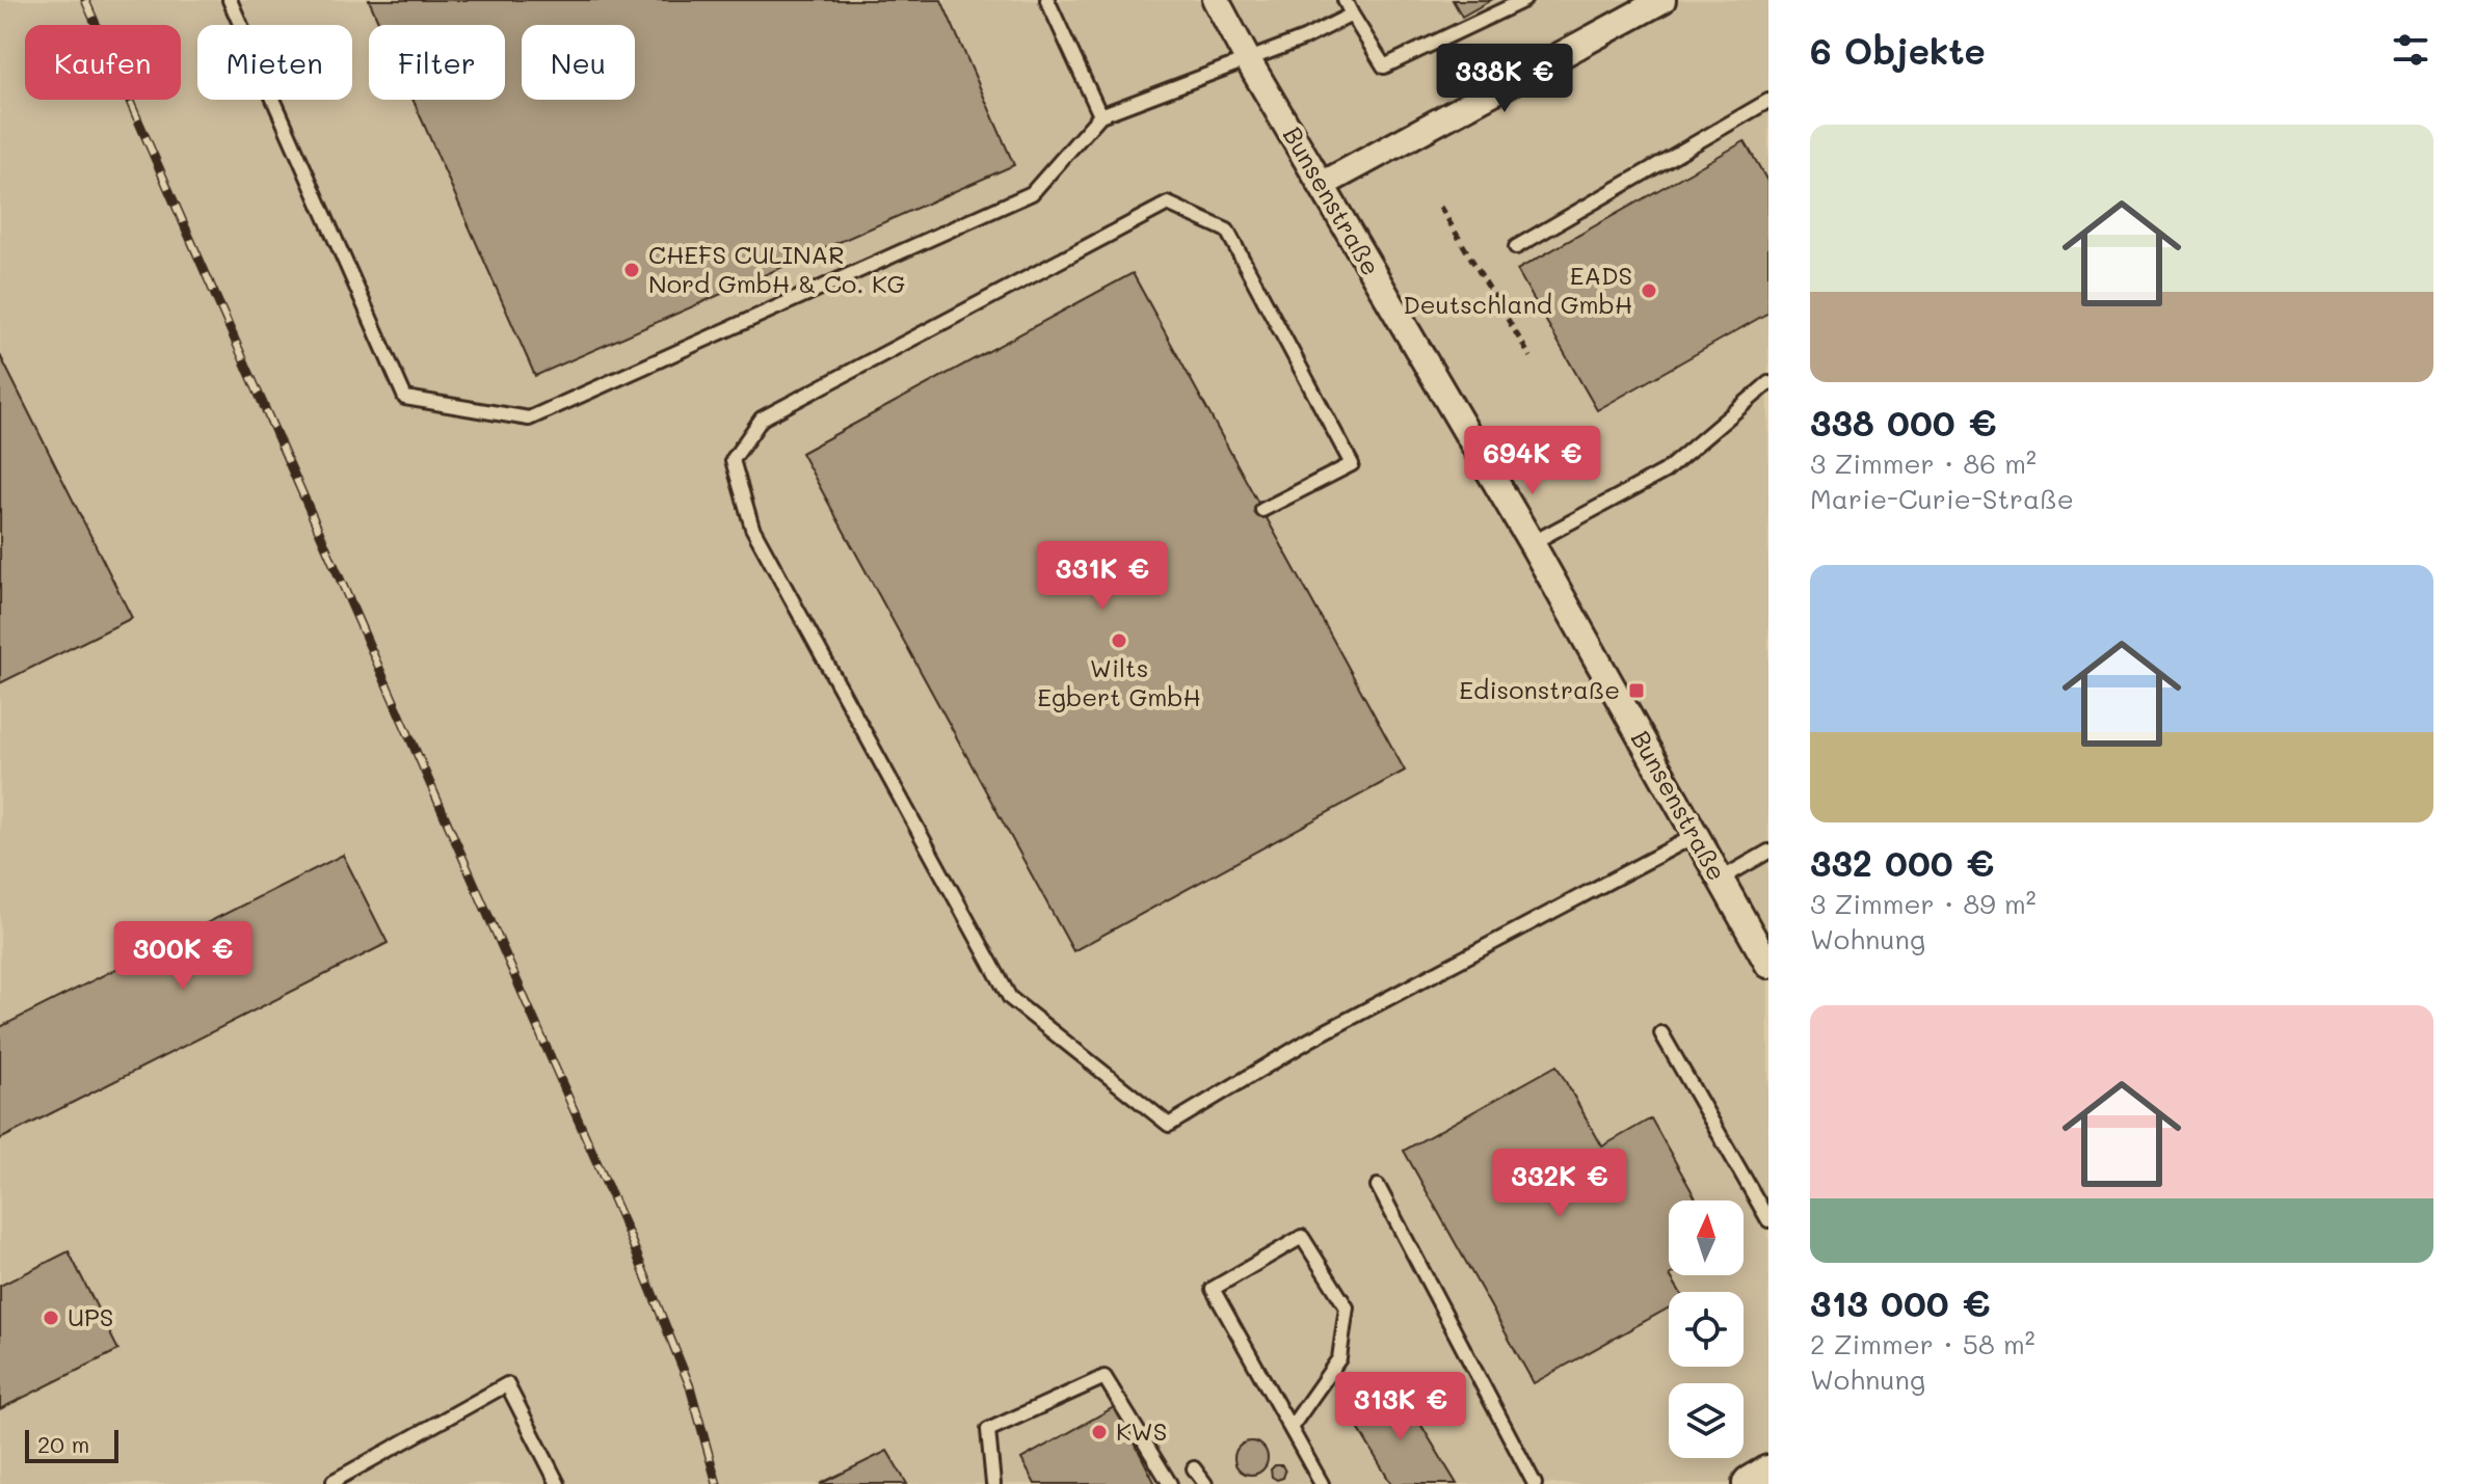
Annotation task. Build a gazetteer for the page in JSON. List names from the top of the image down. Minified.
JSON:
{"streets":{"street":["Bunsenstraße"]},"places":{"other":["CHEFS CULINAR Nord GmbH & Co. KG","EADS Deutschland GmbH","Wilts Egbert GmbH","UPS","KWS"],"transit":["Edisonstraße"]},"scale_bar":"20 m","north":"top","page":{"heading":"6 Objekte","chip":["Kaufen","Mieten","Filter","Neu"],"price":["338K €","694K €","331K €","300K €","332K €","313K €"],"list":[{"name":"338 000 €","note":"3 Zimmer · 86 m² · Marie-Curie-Straße"},{"name":"332 000 €","note":"3 Zimmer · 89 m² · Wohnung"},{"name":"313 000 €","note":"2 Zimmer · 58 m² · Wohnung"}],"scale":"20 m"}}
